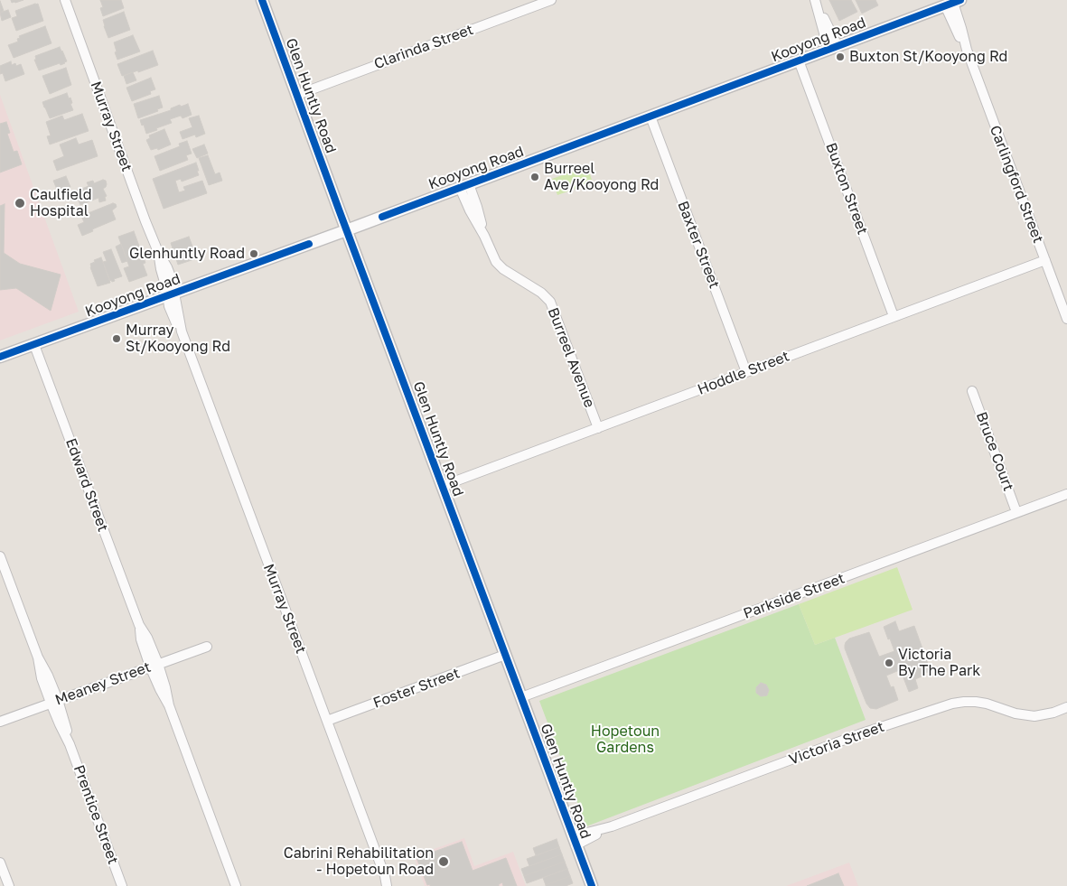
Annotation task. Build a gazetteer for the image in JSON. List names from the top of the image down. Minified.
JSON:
{"streets":{"street":["Kooyong Road","Clarinda Street","Glen Huntly Road","Murray Street","Carlingford Street","Buxton Street","Baxter Street","Burreel Avenue","Hoddle Street","Bruce Court","Edward Street","Parkside Street","Meaney Street","Foster Street","Victoria Street","Prentice Street"]},"crossings":[["Kooyong Road","Glen Huntly Road"],["Kooyong Road","Murray Street"],["Kooyong Road","Carlingford Street"],["Kooyong Road","Buxton Street"],["Kooyong Road","Baxter Street"],["Kooyong Road","Burreel Avenue"],["Kooyong Road","Edward Street"],["Clarinda Street","Glen Huntly Road"],["Glen Huntly Road","Hoddle Street"],["Glen Huntly Road","Parkside Street"],["Glen Huntly Road","Foster Street"],["Glen Huntly Road","Victoria Street"],["Murray Street","Foster Street"],["Carlingford Street","Hoddle Street"],["Buxton Street","Hoddle Street"],["Baxter Street","Hoddle Street"],["Burreel Avenue","Hoddle Street"],["Bruce Court","Parkside Street"],["Edward Street","Meaney Street"],["Meaney Street","Prentice Street"]],"parks":["Hopetoun Gardens"],"places":["Buxton St/Kooyong Rd","Burreel Ave/Kooyong Rd","Caulfield Hospital","Glenhuntly Road","Murray St/Kooyong Rd","Victoria By The Park","Cabrini Rehabilitation - Hopetoun Road"]}
